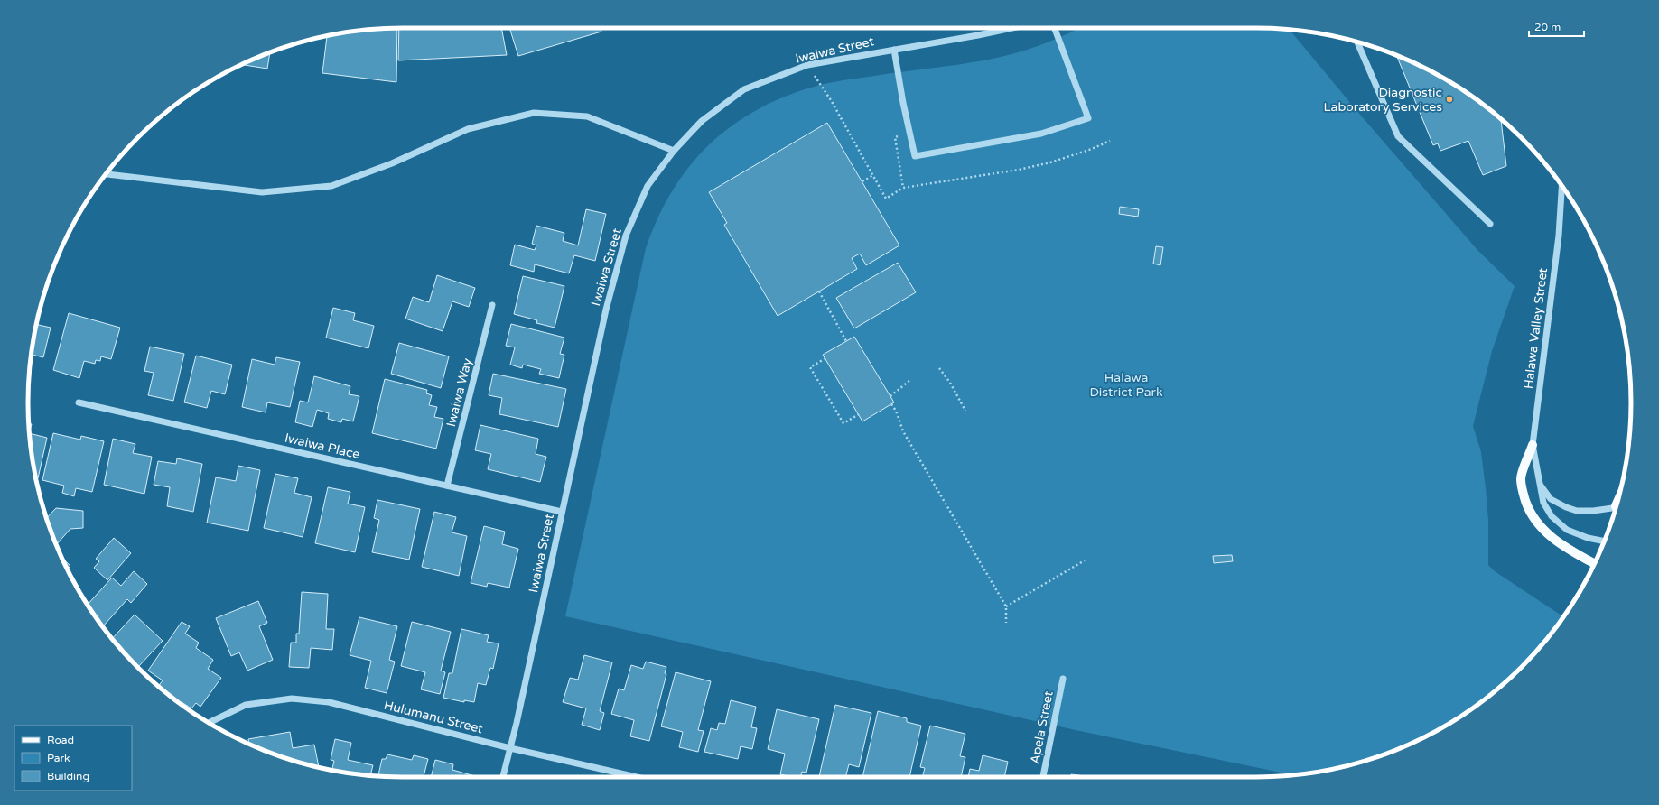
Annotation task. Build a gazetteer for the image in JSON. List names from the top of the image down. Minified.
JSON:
{"streets":{"street":["Iwaiwa Street","Halawa Valley Street","Iwaiwa Way","Iwaiwa Place","Hulumanu Street","Apela Street"]},"crossings":[["Iwaiwa Street","Iwaiwa Place"],["Iwaiwa Street","Hulumanu Street"],["Iwaiwa Way","Iwaiwa Place"]],"parks":["Halawa District Park"],"places":["Diagnostic Laboratory Services"],"legend":["Road","Park","Building"],"scale_bar":"20 m"}
